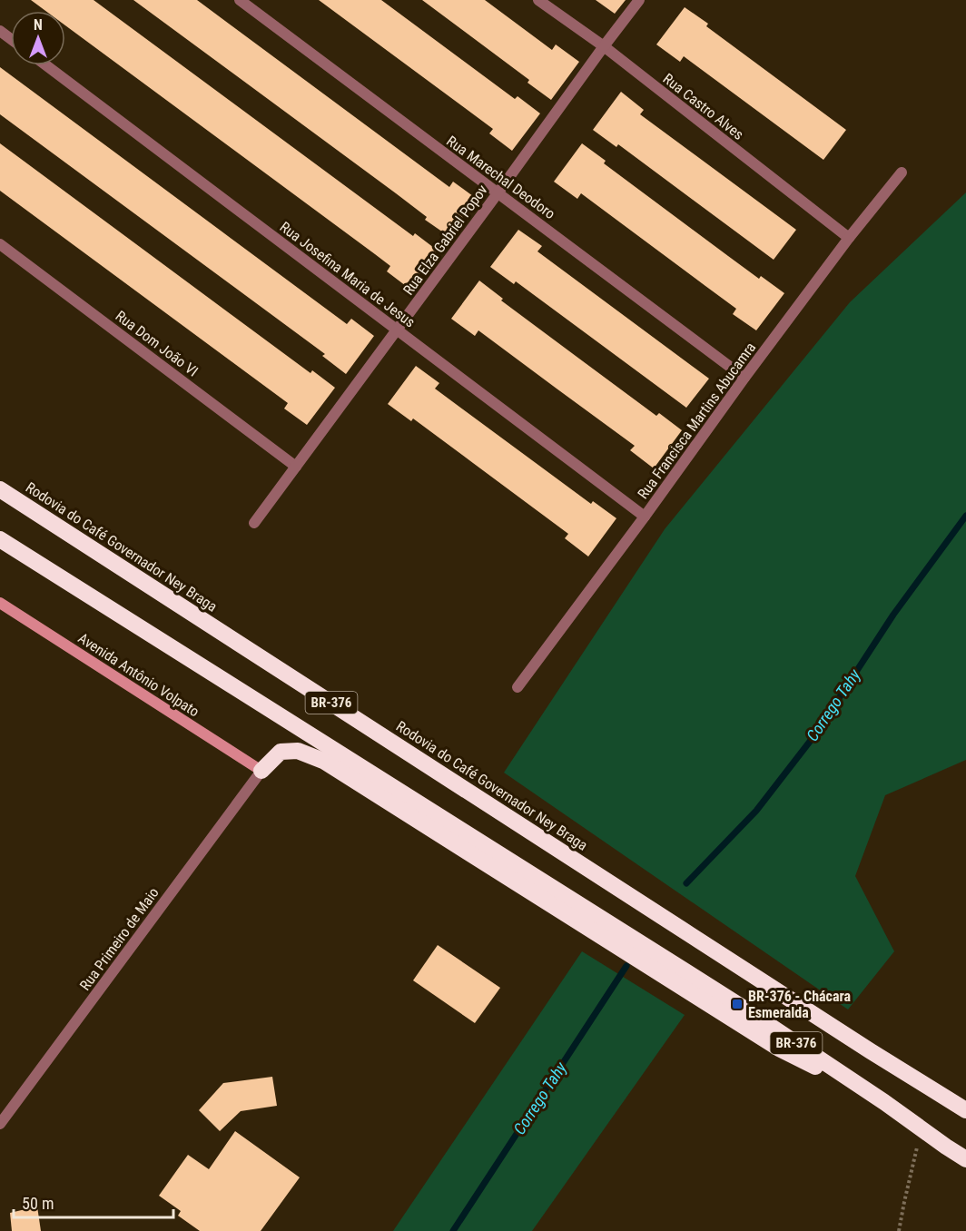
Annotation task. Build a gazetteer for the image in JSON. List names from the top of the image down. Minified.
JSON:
{"streets":{"highway":["Rodovia do Café Governador Ney Braga","BR-376"],"street":["Rua Castro Alves","Rua Marechal Deodoro","Rua Elza Gabriel Popov","Rua Josefina Maria de Jesus","Rua Dom João VI","Rua Francisca Martins Abucamra","Avenida Antônio Volpato","Rua Primeiro de Maio"]},"crossings":[["Rua Castro Alves","Rua Elza Gabriel Popov"],["Rua Castro Alves","Rua Francisca Martins Abucamra"],["Rua Marechal Deodoro","Rua Elza Gabriel Popov"],["Rua Marechal Deodoro","Rua Francisca Martins Abucamra"],["Rua Elza Gabriel Popov","Rua Josefina Maria de Jesus"],["Rua Elza Gabriel Popov","Rua Dom João VI"],["Rua Josefina Maria de Jesus","Rua Francisca Martins Abucamra"],["Avenida Antônio Volpato","Rua Primeiro de Maio"]],"water":["Corrego Tahy"],"places":{"transit":["BR-376 - Chácara Esmeralda"]},"scale_bar":"50 m","north":"top"}
